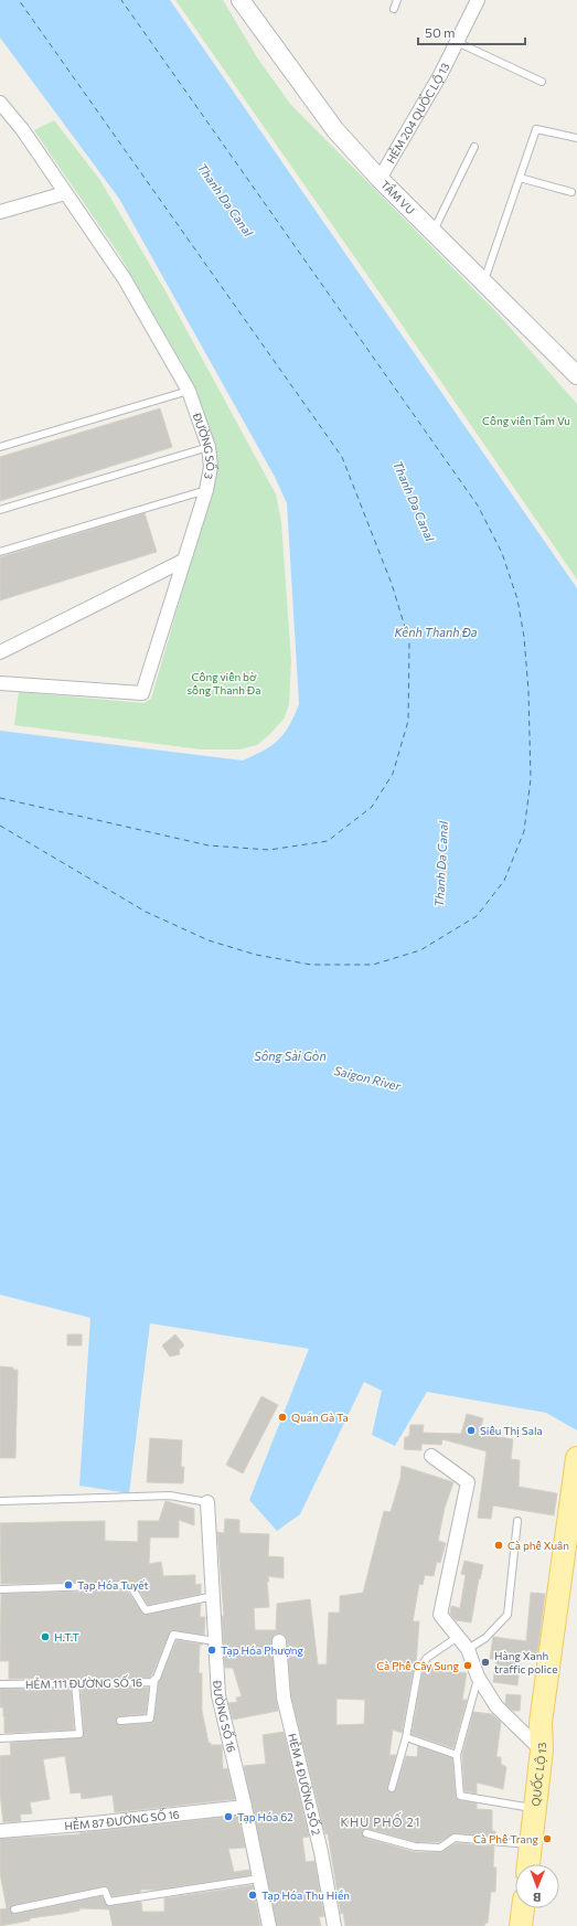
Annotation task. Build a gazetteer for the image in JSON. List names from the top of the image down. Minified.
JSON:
{"streets":{"main road":["QUỐC LỘ 13"],"street":["HẺM 204 QUỐC LỘ 13","TẦM VU","ĐƯỜNG SỐ 3","ĐƯỜNG SỐ 16","HẺM 4 ĐƯỜNG SỐ 2","HẺM 87 ĐƯỜNG SỐ 16"],"lane":["HẺM 111 ĐƯỜNG SỐ 16"]},"crossings":[["HẺM 204 QUỐC LỘ 13","TẦM VU"],["HẺM 111 ĐƯỜNG SỐ 16","ĐƯỜNG SỐ 16"],["ĐƯỜNG SỐ 16","HẺM 87 ĐƯỜNG SỐ 16"]],"districts":["KHU PHỐ 21"],"water":["Thanh Da Canal","Kênh Thanh Đa","Sông Sài Gòn","Saigon River"],"parks":["Công viên Tầm Vu","Công viên bờ sông Thanh Đa"],"places":["Quán Gà Ta","Siêu Thị Sala","Cà phê Xuân","Tạp Hóa Tuyết","H.T.T","Tạp Hóa Phượng","Hàng Xanh traffic police","Cà Phê Cây Sung","Tạp Hóa 62","Cà Phê Trang","Tạp Hóa Thu Hiền"],"scale_bar":"50 m","north":"bottom"}
